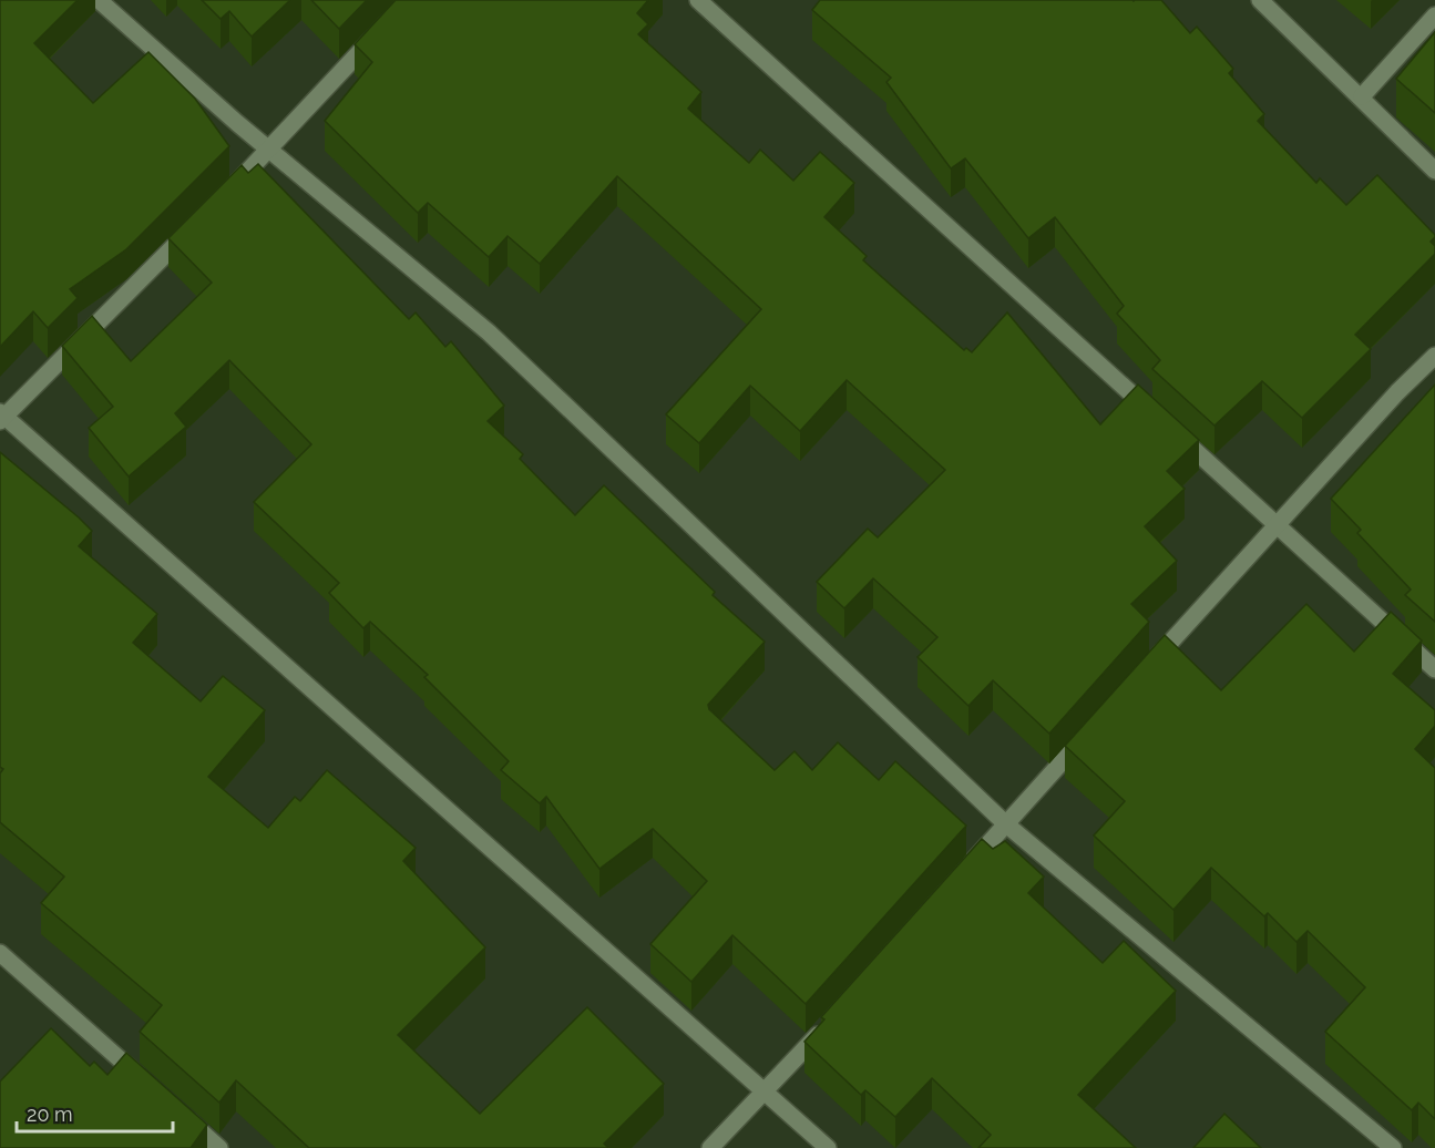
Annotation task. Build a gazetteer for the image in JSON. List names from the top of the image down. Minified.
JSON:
{"scale_bar":"20 m"}
